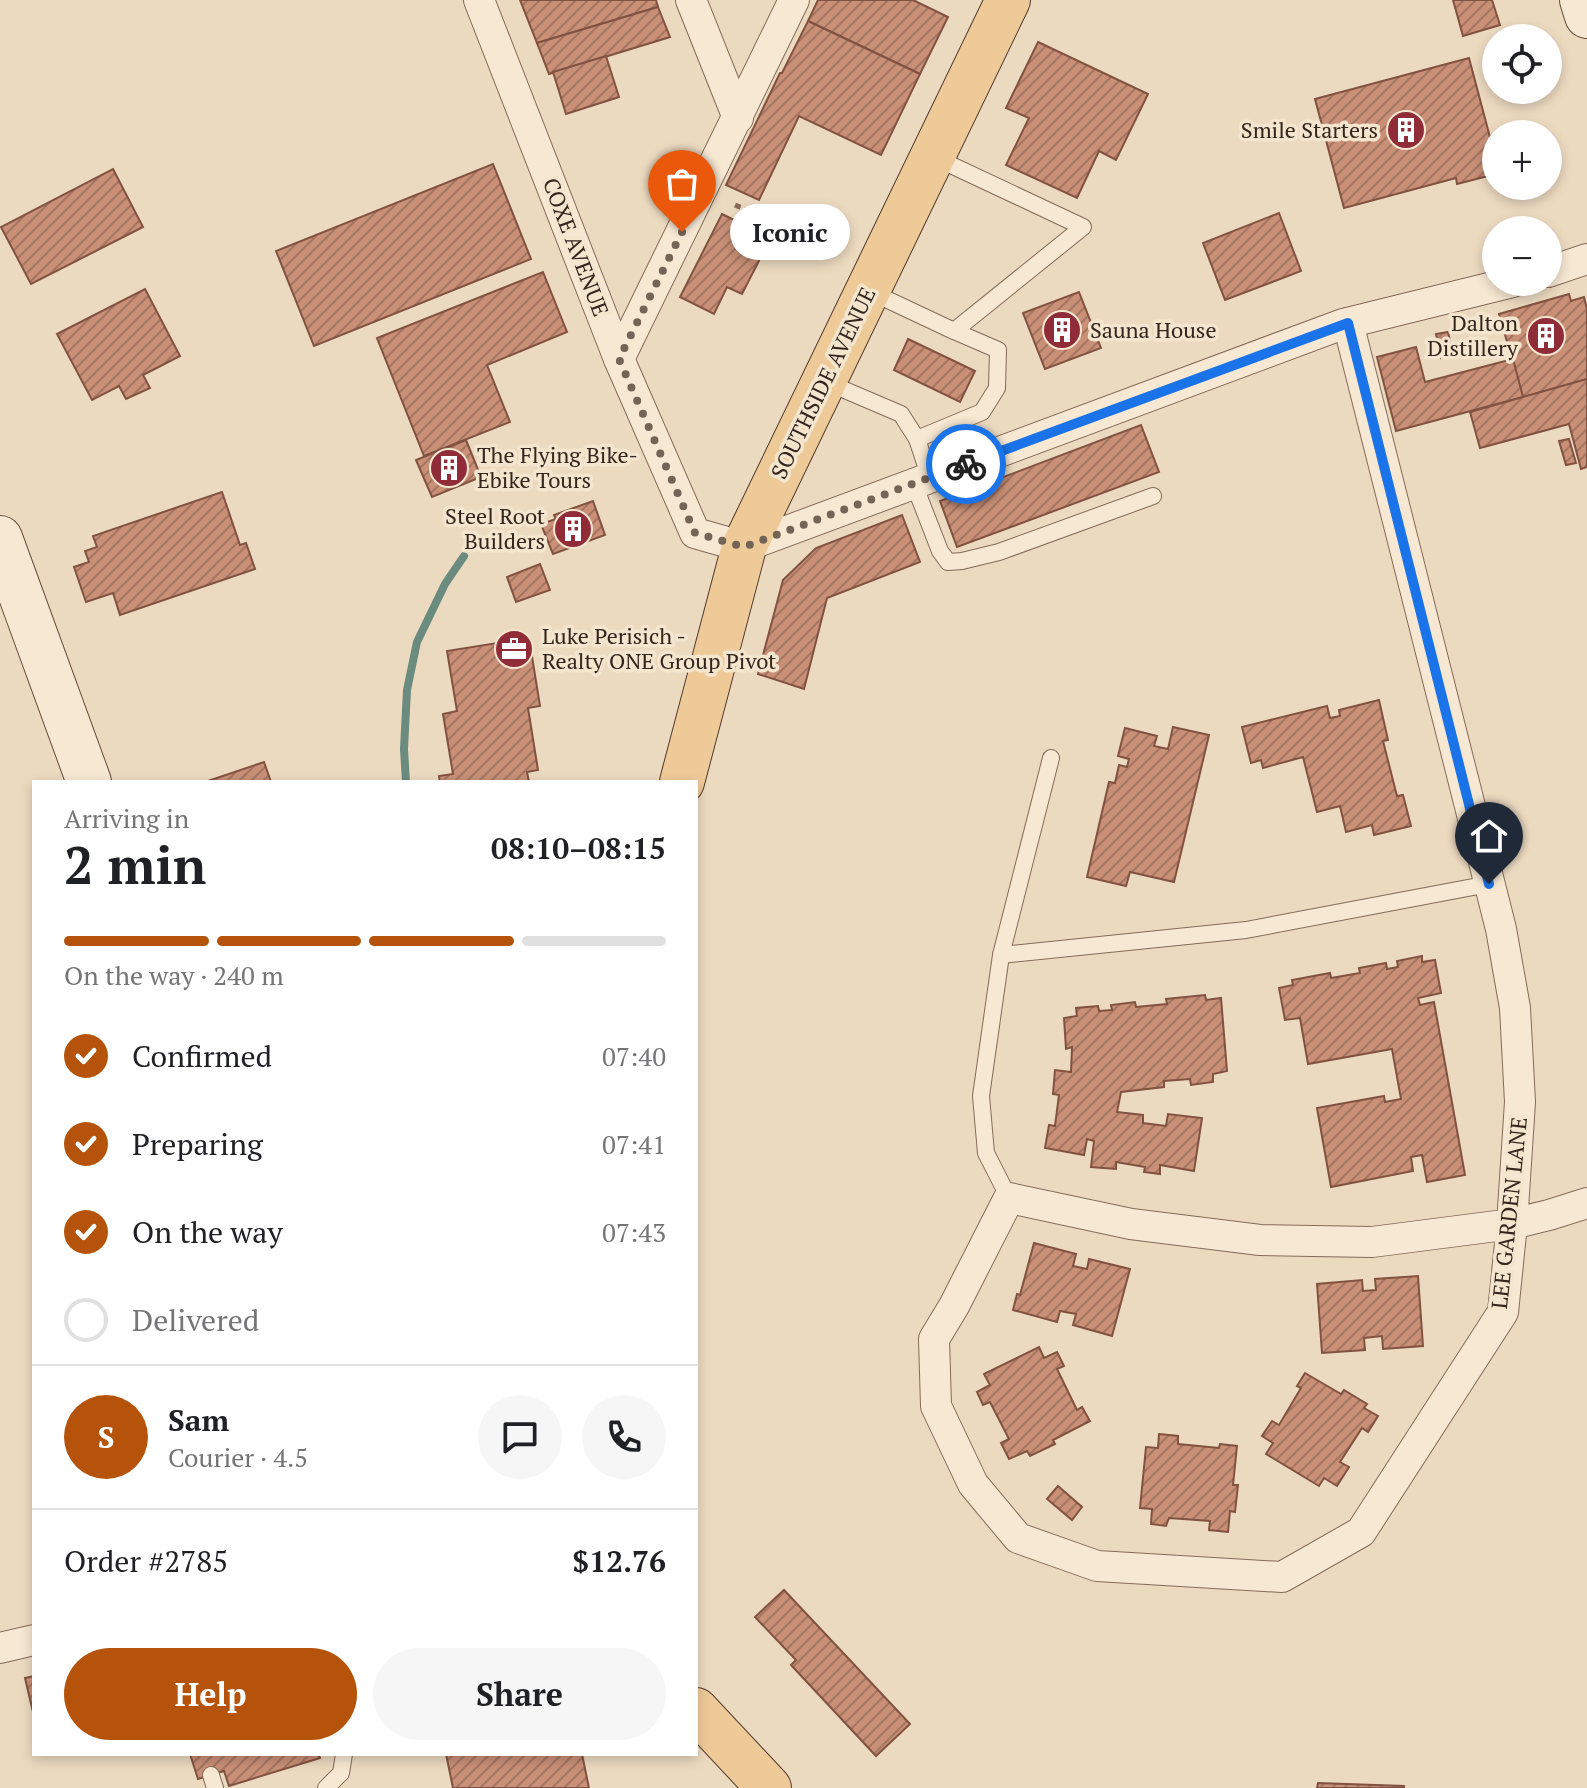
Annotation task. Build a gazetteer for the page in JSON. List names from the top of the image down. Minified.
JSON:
{"streets":{"main road":["SOUTHSIDE AVENUE"],"street":["COXE AVENUE","LEE GARDEN LANE"]},"crossings":[["COXE AVENUE","SOUTHSIDE AVENUE"]],"places":{"building":["Smile Starters","Sauna House","Dalton Distillery","The Flying Bike- Ebike Tours","Steel Root Builders"],"other":["Iconic"],"office":["Luke Perisich - Realty ONE Group Pivot"]},"page":{"map_buttons":["+","−"],"bubble":"Iconic","heading":["2 min","Arriving in","08:10–08:15"],"panel":["Sam","Courier · 4.5","Order #2785","$12.76"],"bar":"On the way · 240 m","list":[["Confirmed","07:40"],["Preparing","07:41"],["On the way","07:43"],"Delivered"],"round":"S","buttons":["Help","Share"]}}
